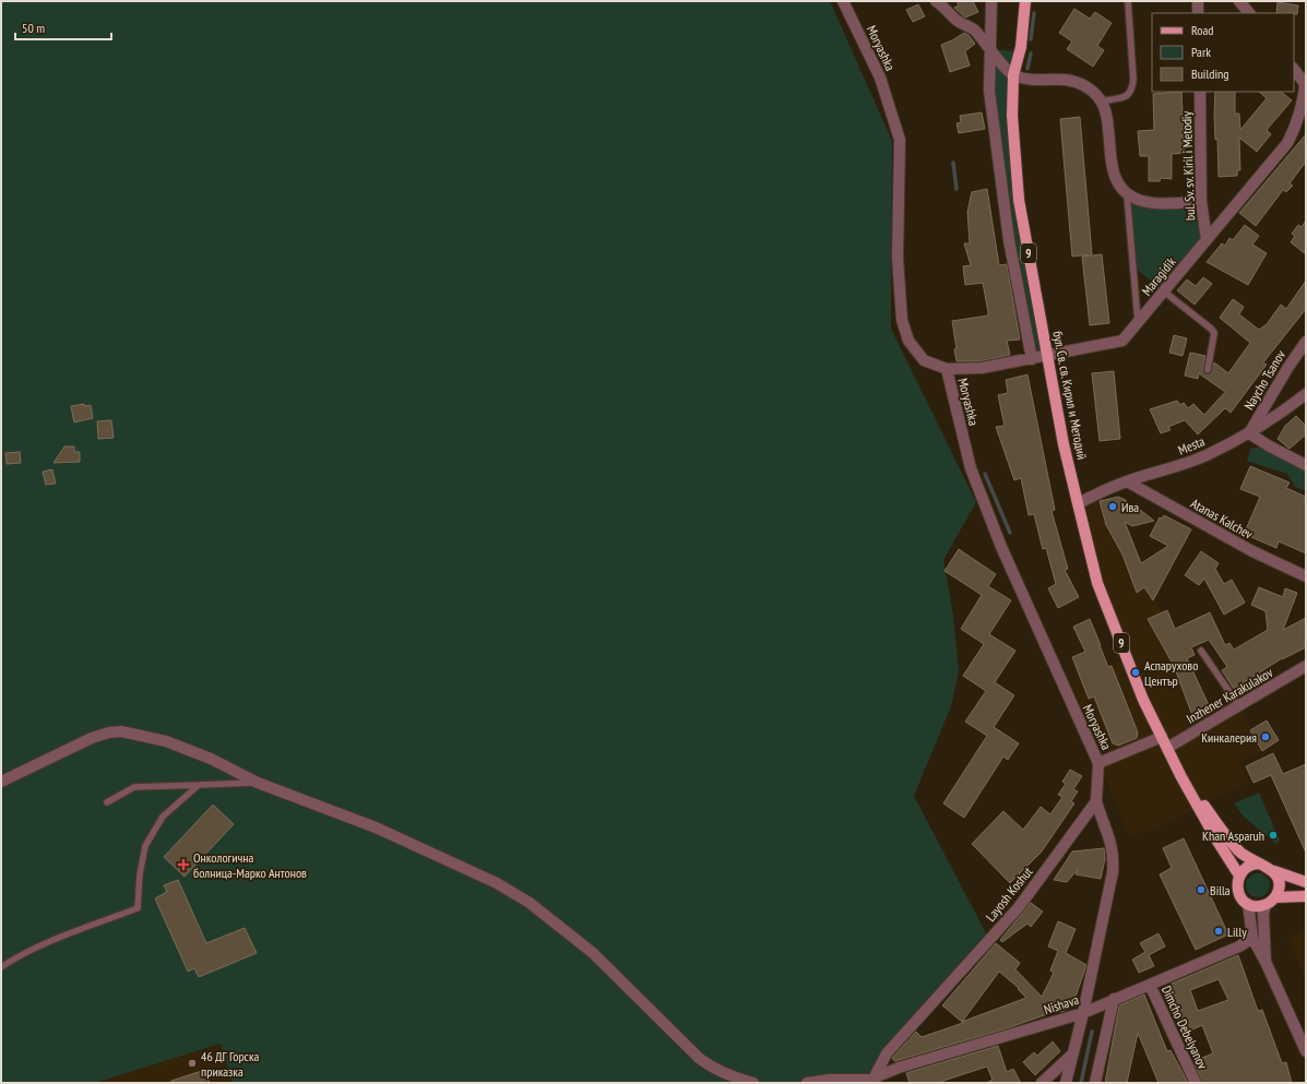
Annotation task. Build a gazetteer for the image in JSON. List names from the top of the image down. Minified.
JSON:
{"streets":{"main road":["9","бул. Св. св. Кирил и Методий"],"street":["Moryashka","bul. Sv. sv. Kiril i Metodiy","Maragidik","Naycho Tsanov","Mesta","Atanas Kalchev","Inzhener Karakulakov","Layosh Koshut","Nishava","Dimcho Debelyanov"]},"crossings":[["Moryashka","Maragidik"],["bul. Sv. sv. Kiril i Metodiy","Maragidik"],["9","бул. Св. св. Кирил и Методий"],["Maragidik","бул. Св. св. Кирил и Методий"],["Naycho Tsanov","Mesta"],["бул. Св. св. Кирил и Методий","Mesta"],["бул. Св. св. Кирил и Методий","Inzhener Karakulakov"],["Mesta","Atanas Kalchev"],["Layosh Koshut","Nishava"],["Nishava","Dimcho Debelyanov"]],"places":{"other":["Ива","Аспарухово Център","Кинкалерия","Khan Asparuh","Billa","Lilly","46 ДГ Горска приказка"],"health":["Онкологична болница-Марко Антонов"]},"legend":["Road","Park","Building"],"scale_bar":"50 m"}
